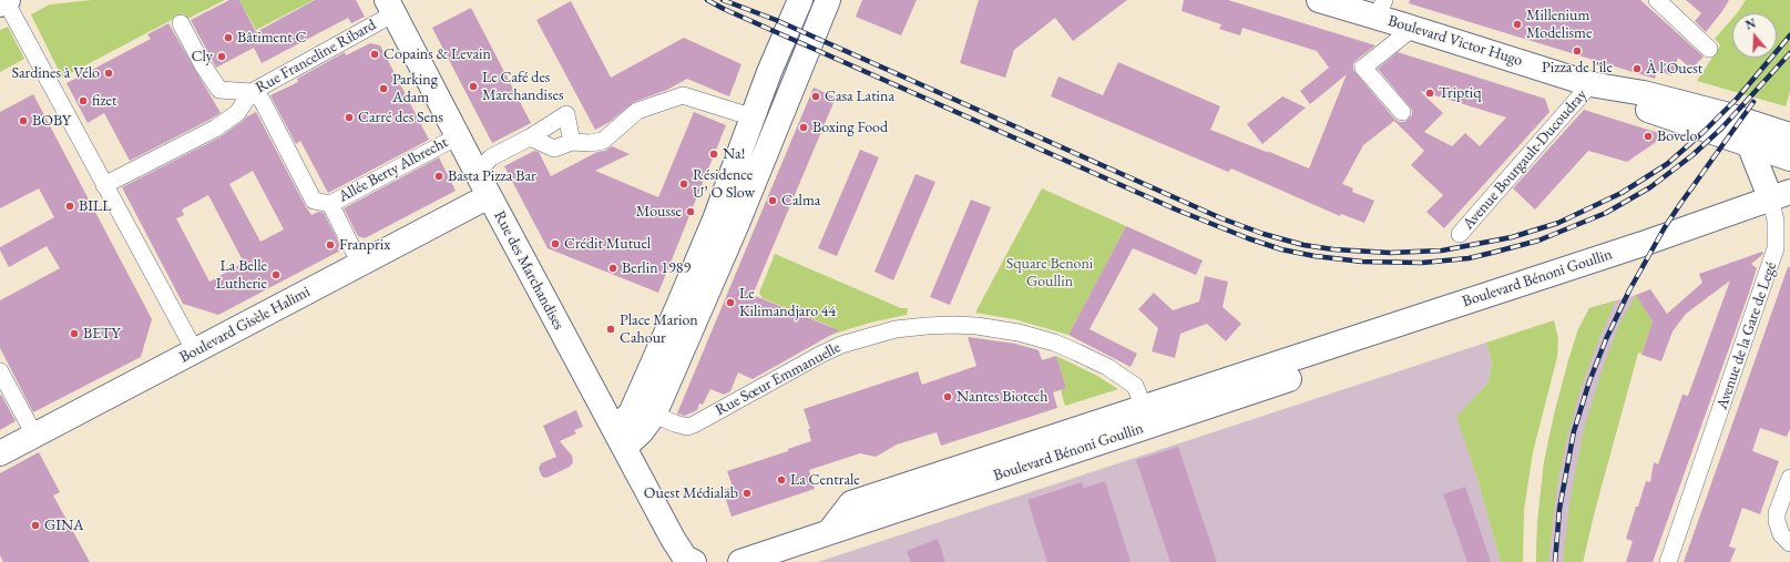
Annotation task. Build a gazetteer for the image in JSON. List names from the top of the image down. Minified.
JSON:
{"streets":{"street":["Boulevard Victor Hugo","Rue Franceline Ribard","Avenue Bourgault-Ducoudray","Allée Berty Albrecht","Rue des Marchandises","Boulevard Bénoni Goullin","Boulevard Gisèle Halimi","Avenue de la Gare de Legé","Rue Sœur Emmanuelle"]},"crossings":[["Boulevard Victor Hugo","Avenue Bourgault-Ducoudray"],["Rue Franceline Ribard","Rue des Marchandises"],["Allée Berty Albrecht","Rue des Marchandises"],["Rue des Marchandises","Boulevard Gisèle Halimi"],["Boulevard Bénoni Goullin","Avenue de la Gare de Legé"],["Boulevard Bénoni Goullin","Rue Sœur Emmanuelle"]],"parks":["Square Benoni Goullin"],"places":["Millenium Modelisme","Bâtiment C","Pizza de l'île","Copains & Levain","Cly","À l'Ouest","Sardines à Vélo","Le Café des Marchandises","Parking Adam","Triptiq","Casa Latina","fizet","Carré des Sens","BOBY","Boxing Food","Bovelo","Na!","Basta Pizza Bar","Résidence U’ O Slow","Calma","BILL","Mousse","Crédit Mutuel","Franprix","Berlin 1989","La Belle Lutherie","Le Kilimandjaro 44","Place Marion Cahour","BETY","Nantes Biotech","La Centrale","Ouest Médialab","GINA"],"north":"top"}
